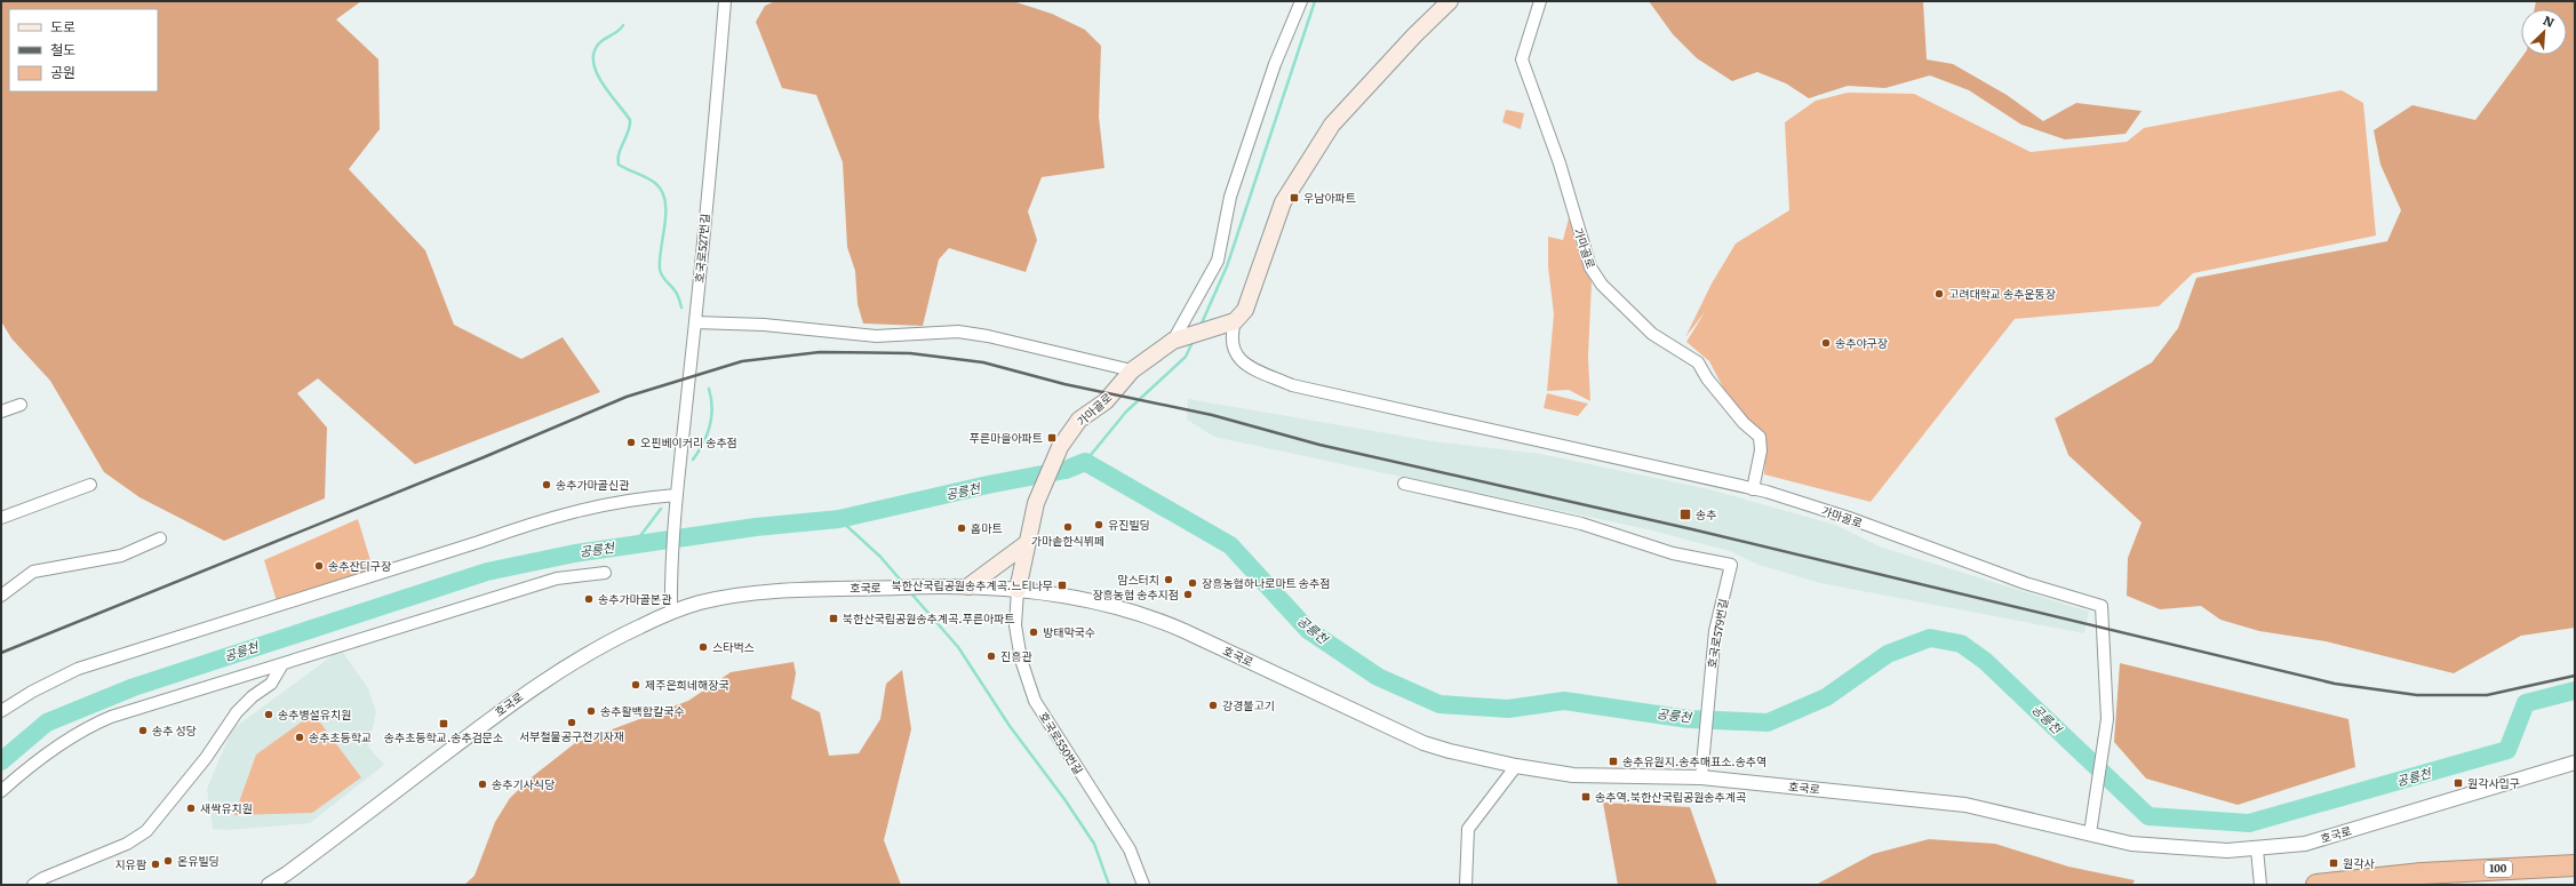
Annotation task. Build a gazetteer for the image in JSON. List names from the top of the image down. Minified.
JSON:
{"streets":{"highway":["100"],"main road":["가마골로"],"street":["호국로527번길","호국로","호국로579번길","호국로550번길"]},"crossings":[["호국로527번길","호국로"],["가마골로","호국로"],["호국로","호국로579번길"],["호국로","호국로550번길"]],"water":["공릉천"],"places":{"transit":["우남아파트","푸른마을아파트","송추","북한산국립공원송추계곡.느티나무","북한산국립공원송추계곡.푸른아파트","송추초등학교.송추검문소","송추유원지.송추매표소.송추역","원각사입구","송추역.북한산국립공원송추계곡","원각사"],"other":["고려대학교 송추운동장","송추야구장","오핀베이커리 송추점","송추가마골신관","유진빌딩","가마솥한식뷔페","홈마트","송추잔디구장","맘스터치","장흥농협하나로마트 송추점","장흥농협 송추지점","송추가마골본관","방태막국수","스타벅스","진흥관","제주은희네해장국","강경불고기","송추활백합칼국수","송추병설유치원","서부철물공구전기자재","송추 성당","송추초등학교","송추기사식당","새싹유치원","온유빌딩","지유팜"]},"legend":["도로","철도","공원"],"north":"top right"}
